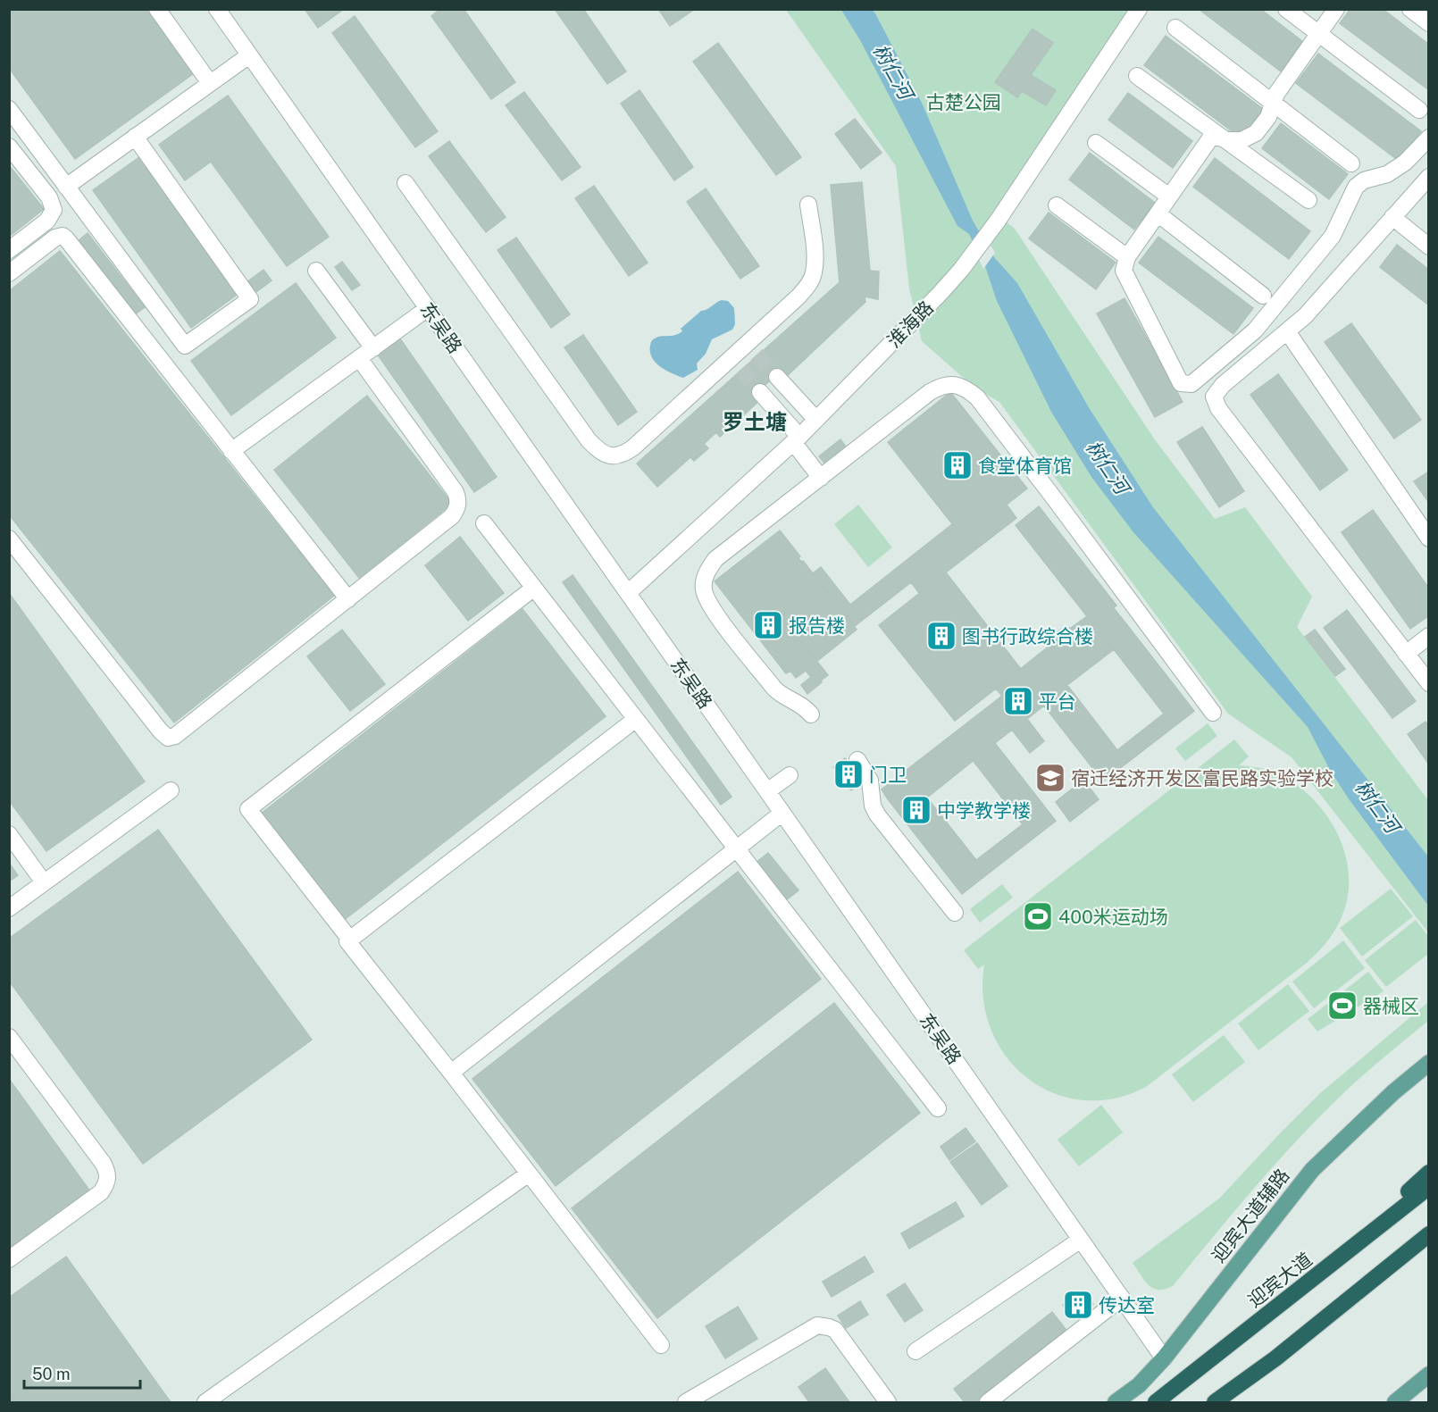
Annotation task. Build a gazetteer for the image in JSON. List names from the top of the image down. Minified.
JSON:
{"streets":{"highway":["迎宾大道"],"main road":["迎宾大道辅路"],"street":["淮海路","东吴路"]},"crossings":[["淮海路","东吴路"],["东吴路","迎宾大道辅路"]],"districts":["罗土塘"],"water":["树仁河"],"parks":["古楚公园"],"places":{"building":["食堂体育馆","报告楼","图书行政综合楼","平台","门卫","中学教学楼","传达室"],"school or university":["宿迁经济开发区富民路实验学校"],"sports":["400米运动场","器械区"]},"scale_bar":"50 m"}
